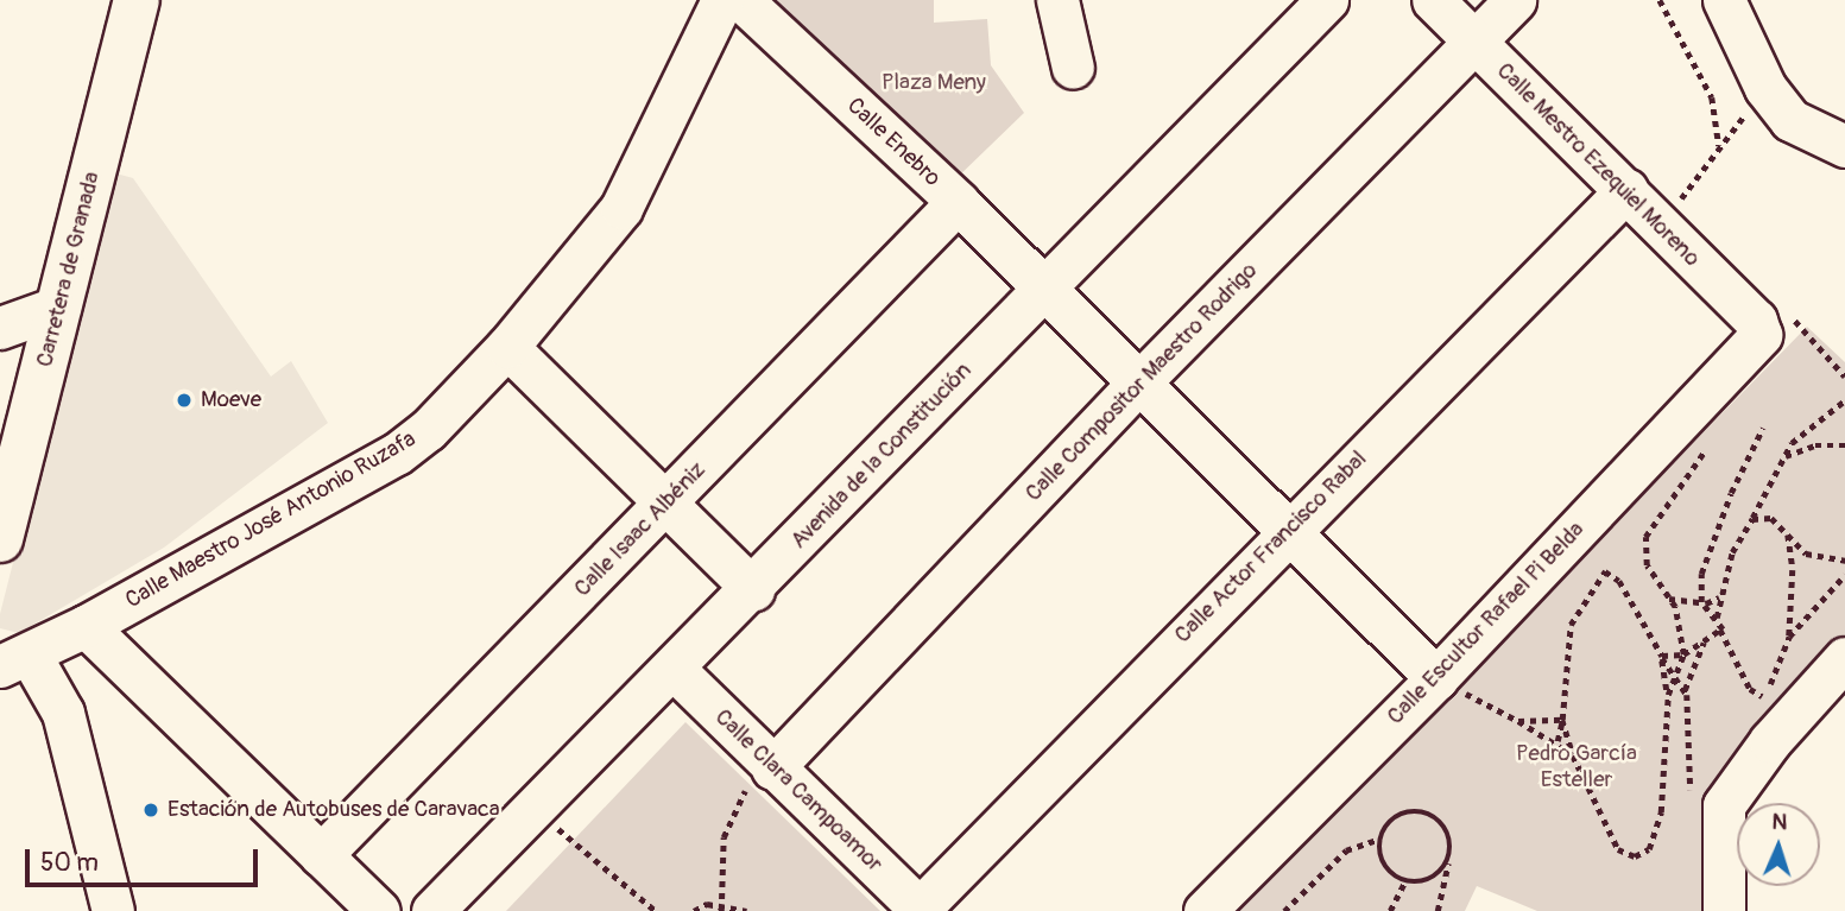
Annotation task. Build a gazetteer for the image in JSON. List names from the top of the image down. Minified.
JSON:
{"streets":{"main road":["Carretera de Granada"],"street":["Calle Enebro","Calle Mestro Ezequiel Moreno","Calle Compositor Maestro Rodrigo","Avenida de la Constitución","Calle Maestro José Antonio Ruzafa","Calle Isaac Albéniz","Calle Actor Francisco Rabal","Calle Escultor Rafael Pi Belda","Calle Clara Campoamor"]},"crossings":[["Calle Enebro","Calle Compositor Maestro Rodrigo"],["Calle Enebro","Avenida de la Constitución"],["Calle Enebro","Calle Isaac Albéniz"],["Calle Enebro","Calle Actor Francisco Rabal"],["Calle Enebro","Calle Escultor Rafael Pi Belda"],["Calle Mestro Ezequiel Moreno","Calle Compositor Maestro Rodrigo"],["Calle Mestro Ezequiel Moreno","Calle Actor Francisco Rabal"],["Calle Mestro Ezequiel Moreno","Calle Escultor Rafael Pi Belda"],["Calle Compositor Maestro Rodrigo","Calle Clara Campoamor"],["Avenida de la Constitución","Calle Clara Campoamor"],["Calle Actor Francisco Rabal","Calle Clara Campoamor"]],"parks":["Plaza Meny","Pedro García Esteller"],"places":["Moeve","Estación de Autobuses de Caravaca"],"scale_bar":"50 m","north":"top"}
